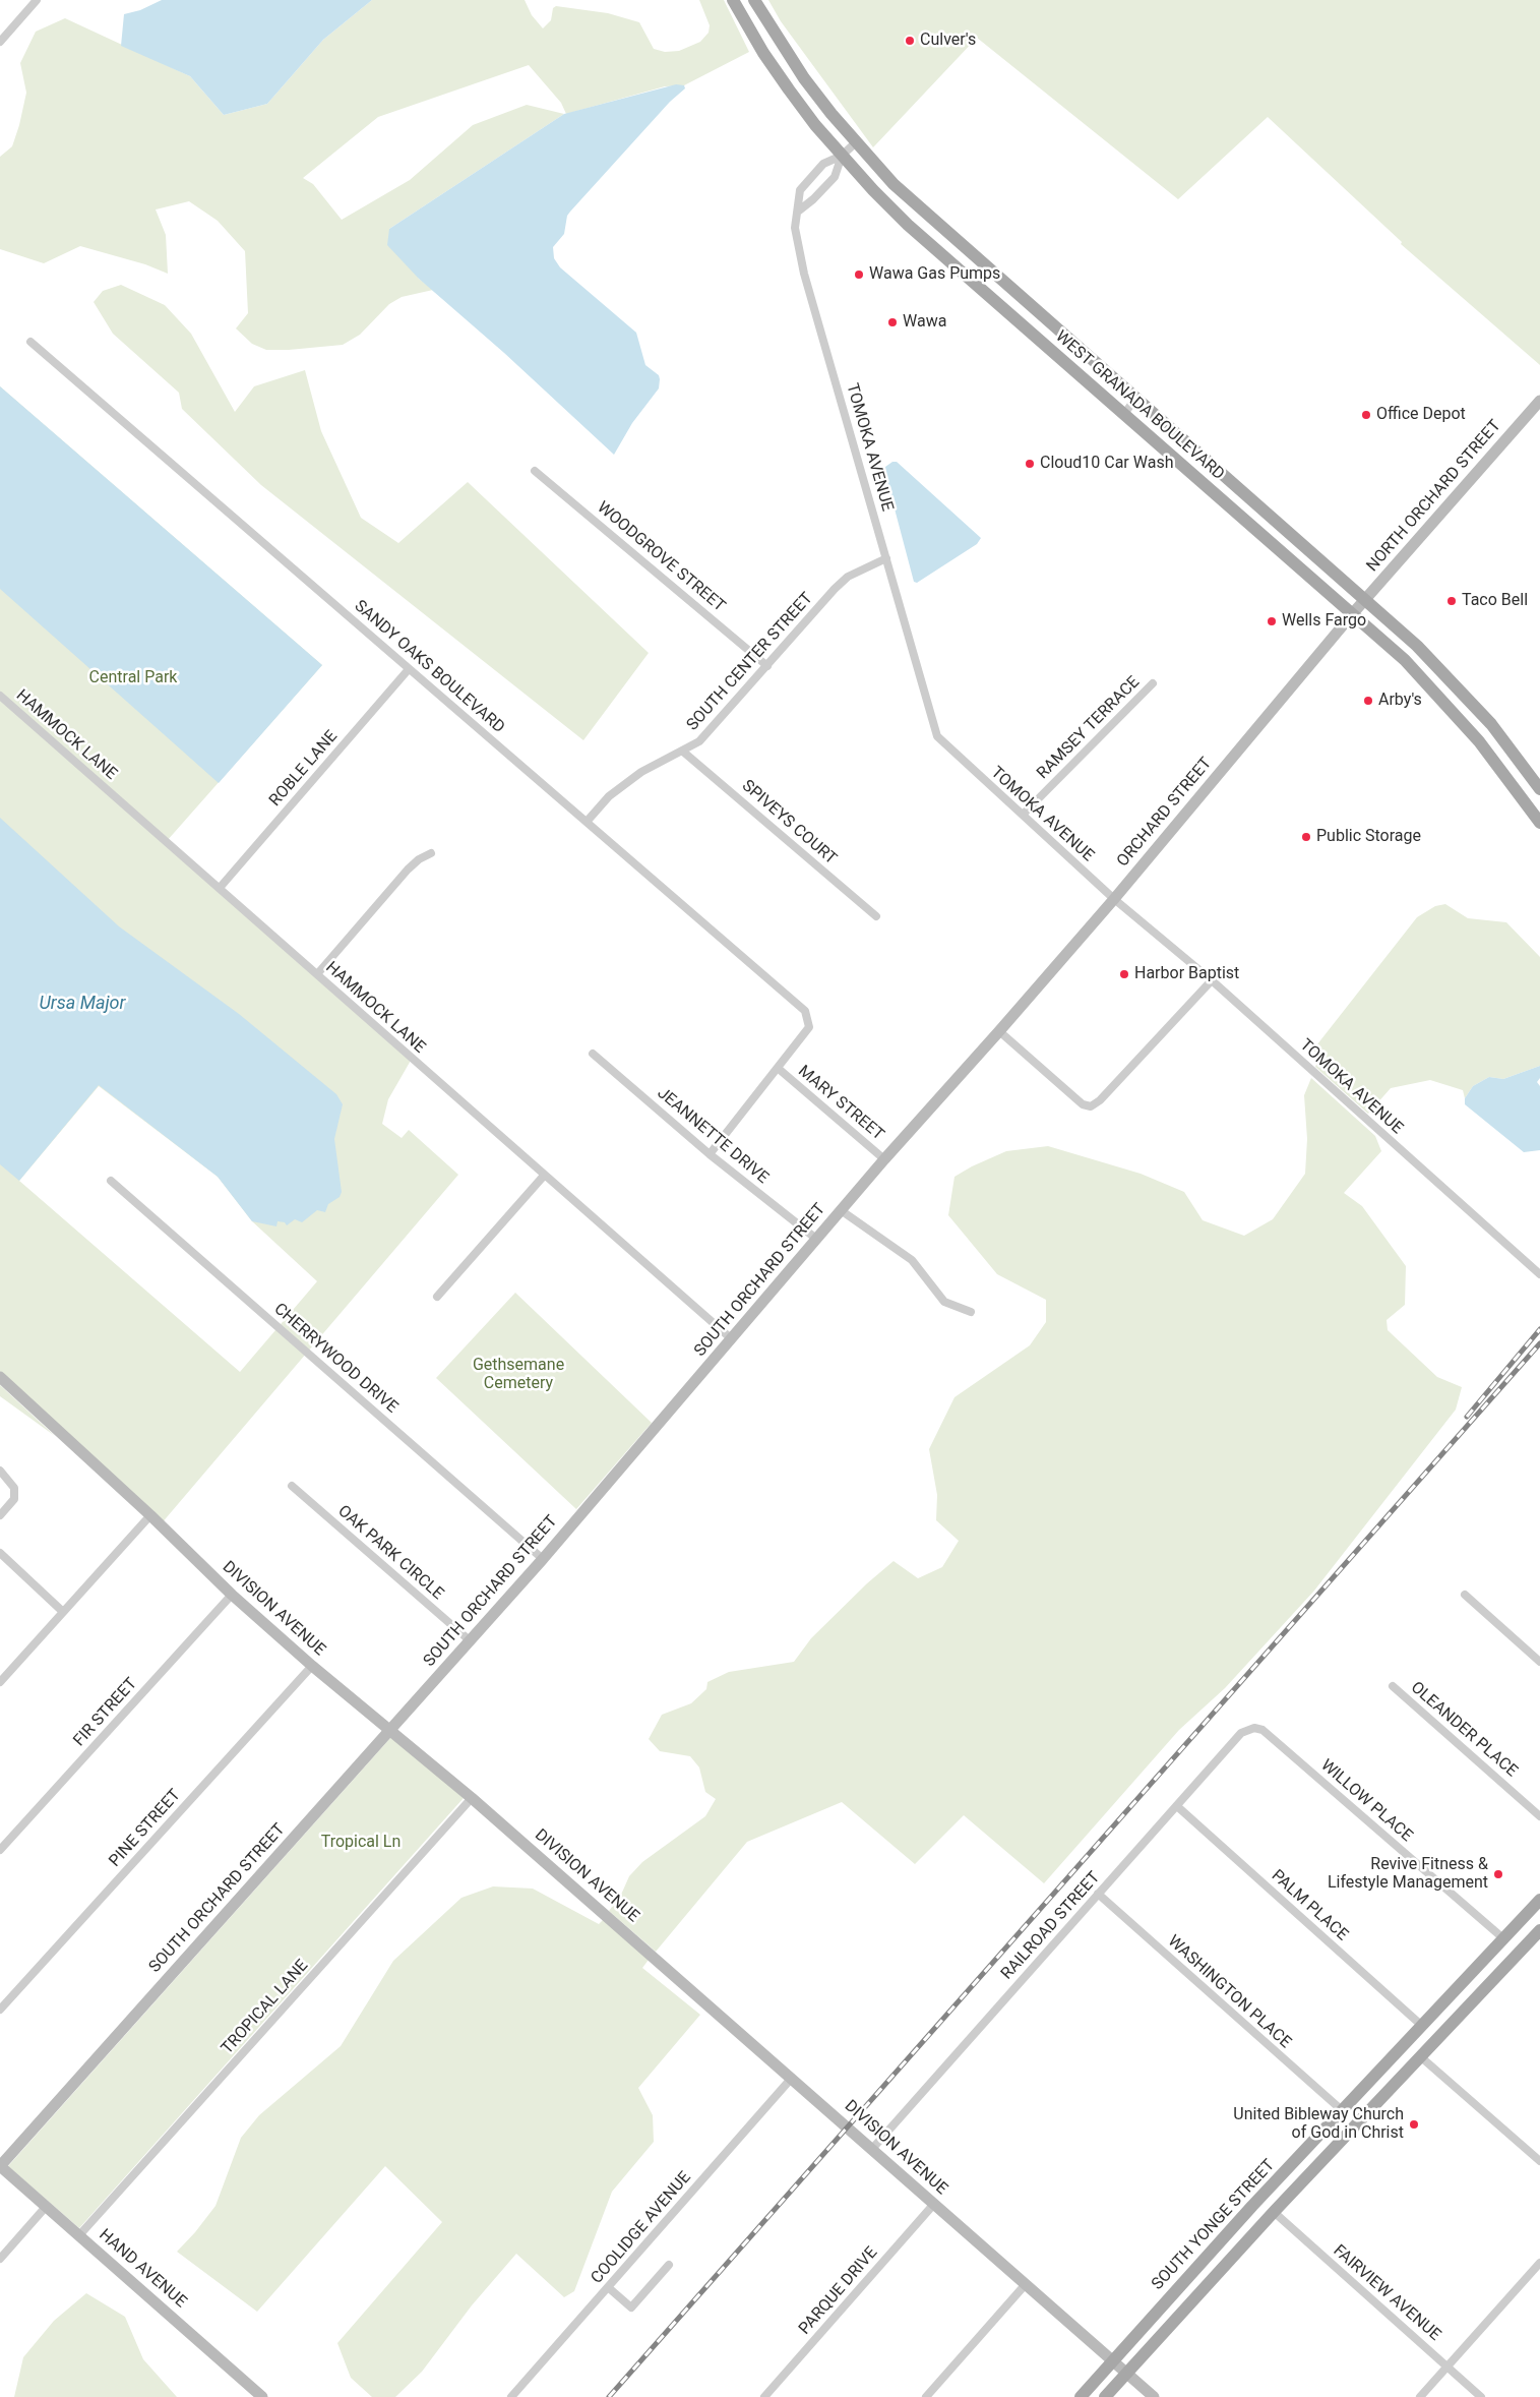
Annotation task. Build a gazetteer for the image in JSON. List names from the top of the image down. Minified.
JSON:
{"streets":{"main road":["WEST GRANADA BOULEVARD","SOUTH YONGE STREET"],"street":["TOMOKA AVENUE","NORTH ORCHARD STREET","WOODGROVE STREET","SOUTH CENTER STREET","SANDY OAKS BOULEVARD","RAMSEY TERRACE","HAMMOCK LANE","ROBLE LANE","ORCHARD STREET","SPIVEYS COURT","MARY STREET","JEANNETTE DRIVE","SOUTH ORCHARD STREET","CHERRYWOOD DRIVE","OAK PARK CIRCLE","DIVISION AVENUE","FIR STREET","OLEANDER PLACE","WILLOW PLACE","PINE STREET","PALM PLACE","RAILROAD STREET","WASHINGTON PLACE","TROPICAL LANE","COOLIDGE AVENUE","HAND AVENUE","PARQUE DRIVE","FAIRVIEW AVENUE"]},"crossings":[["WEST GRANADA BOULEVARD","TOMOKA AVENUE"],["WEST GRANADA BOULEVARD","NORTH ORCHARD STREET"],["WEST GRANADA BOULEVARD","ORCHARD STREET"],["TOMOKA AVENUE","SOUTH CENTER STREET"],["TOMOKA AVENUE","RAMSEY TERRACE"],["TOMOKA AVENUE","ORCHARD STREET"],["NORTH ORCHARD STREET","ORCHARD STREET"],["WOODGROVE STREET","SOUTH CENTER STREET"],["SOUTH CENTER STREET","SANDY OAKS BOULEVARD"],["SOUTH CENTER STREET","SPIVEYS COURT"],["SANDY OAKS BOULEVARD","ROBLE LANE"],["SANDY OAKS BOULEVARD","MARY STREET"],["HAMMOCK LANE","ROBLE LANE"],["HAMMOCK LANE","SOUTH ORCHARD STREET"],["ORCHARD STREET","SOUTH ORCHARD STREET"],["MARY STREET","SOUTH ORCHARD STREET"],["JEANNETTE DRIVE","SOUTH ORCHARD STREET"],["SOUTH ORCHARD STREET","CHERRYWOOD DRIVE"],["SOUTH ORCHARD STREET","OAK PARK CIRCLE"],["SOUTH ORCHARD STREET","DIVISION AVENUE"],["SOUTH ORCHARD STREET","HAND AVENUE"],["DIVISION AVENUE","FIR STREET"],["DIVISION AVENUE","PINE STREET"],["DIVISION AVENUE","RAILROAD STREET"],["DIVISION AVENUE","TROPICAL LANE"],["DIVISION AVENUE","SOUTH YONGE STREET"],["DIVISION AVENUE","COOLIDGE AVENUE"],["DIVISION AVENUE","PARQUE DRIVE"],["WILLOW PLACE","RAILROAD STREET"],["WILLOW PLACE","SOUTH YONGE STREET"],["PALM PLACE","RAILROAD STREET"],["PALM PLACE","SOUTH YONGE STREET"],["RAILROAD STREET","WASHINGTON PLACE"],["WASHINGTON PLACE","SOUTH YONGE STREET"],["TROPICAL LANE","HAND AVENUE"]],"water":["Ursa Major"],"parks":["Central Park","Gethsemane Cemetery","Tropical Ln"],"places":["Culver's","Wawa Gas Pumps","Wawa","Office Depot","Cloud10 Car Wash","Taco Bell","Wells Fargo","Arby's","Public Storage","Harbor Baptist","Revive Fitness & Lifestyle Management","United Bibleway Church of God in Christ"]}
